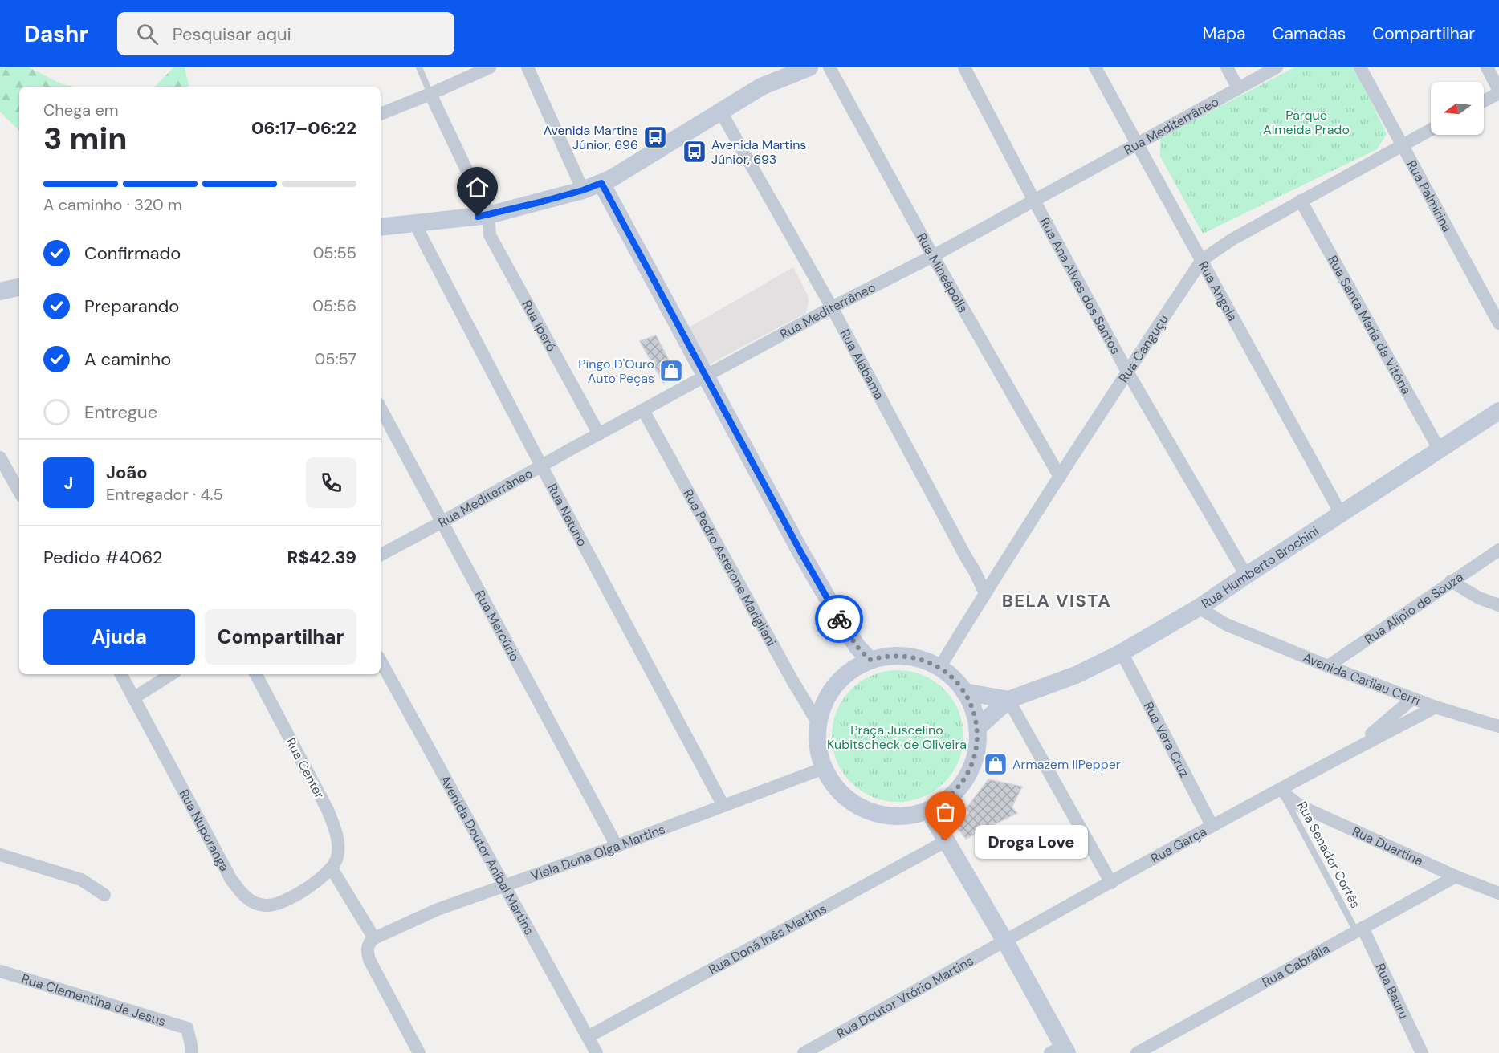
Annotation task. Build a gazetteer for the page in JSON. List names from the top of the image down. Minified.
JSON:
{"streets":{"street":["Rua Mediterrâneo","Rua Palmirina","Rua Mineápolis","Rua Ana Alves dos Santos","Rua Angola","Rua Santa Maria da Vitória","Rua Iperó","Rua Canguçu","Rua Alabama","Rua Netuno","Rua Pedro Asterone Marigliani","Rua Humberto Brochini","Rua Alípio de Souza","Rua Mercúrio","Avenida Carilau Cerri","Rua Vera Cruz","Rua Center","Rua Nuporanga","Rua Garça","Rua Duartina","Viela Dona Olga Martins","Avenida Doutor Aníbal Martins","Rua Doná Inês Martins","Rua Cabrália","Rua Bauru","Rua Doutor Vtório Martins","Rua Clementina de Jesus"],"lane":["Rua Senador Cortês"]},"crossings":[["Rua Mediterrâneo","Rua Mineápolis"],["Rua Mediterrâneo","Rua Ana Alves dos Santos"],["Rua Mediterrâneo","Rua Angola"],["Rua Mediterrâneo","Rua Iperó"],["Rua Mediterrâneo","Rua Alabama"],["Rua Mediterrâneo","Rua Netuno"],["Rua Mediterrâneo","Rua Pedro Asterone Marigliani"],["Rua Mediterrâneo","Rua Mercúrio"],["Rua Palmirina","Rua Canguçu"],["Rua Mineápolis","Rua Canguçu"],["Rua Ana Alves dos Santos","Rua Canguçu"],["Rua Ana Alves dos Santos","Rua Humberto Brochini"],["Rua Angola","Rua Canguçu"],["Rua Angola","Rua Humberto Brochini"],["Rua Santa Maria da Vitória","Rua Canguçu"],["Rua Santa Maria da Vitória","Rua Humberto Brochini"],["Rua Canguçu","Rua Alabama"],["Rua Canguçu","Rua Pedro Asterone Marigliani"],["Rua Canguçu","Rua Humberto Brochini"],["Rua Canguçu","Viela Dona Olga Martins"],["Rua Netuno","Viela Dona Olga Martins"],["Rua Pedro Asterone Marigliani","Rua Humberto Brochini"],["Rua Pedro Asterone Marigliani","Viela Dona Olga Martins"],["Rua Humberto Brochini","Avenida Carilau Cerri"],["Rua Humberto Brochini","Rua Vera Cruz"],["Rua Humberto Brochini","Viela Dona Olga Martins"],["Rua Alípio de Souza","Avenida Carilau Cerri"],["Rua Mercúrio","Viela Dona Olga Martins"],["Avenida Carilau Cerri","Rua Garça"],["Rua Vera Cruz","Rua Garça"],["Rua Center","Rua Nuporanga"],["Rua Garça","Rua Duartina"],["Rua Garça","Rua Senador Cortês"],["Rua Garça","Rua Doutor Vtório Martins"],["Rua Duartina","Rua Senador Cortês"],["Rua Duartina","Rua Cabrália"],["Viela Dona Olga Martins","Avenida Doutor Aníbal Martins"],["Avenida Doutor Aníbal Martins","Rua Doná Inês Martins"],["Rua Senador Cortês","Rua Cabrália"],["Rua Senador Cortês","Rua Bauru"],["Rua Cabrália","Rua Bauru"]],"districts":["BELA VISTA"],"parks":["Parque Almeida Prado","Praça Juscelino Kubitscheck de Oliveira"],"places":{"bus stop":["Avenida Martins Júnior, 696","Avenida Martins Júnior, 693"],"shop":["Pingo D'Ouro Auto Peças","Armazem liPepper"],"other":["Droga Love"]},"north":"left","page":{"header":"Dashr","search":"Pesquisar aqui","nav":["Mapa","Camadas","Compartilhar"],"heading":["3 min","Chega em","06:17–06:22"],"panel":["João","Entregador · 4.5","Pedido #4062","R$42.39"],"bar":"A caminho · 320 m","list":[["Confirmado","05:55"],["Preparando","05:56"],["A caminho","05:57"],"Entregue"],"round":"J","buttons":["Ajuda","Compartilhar"],"bubble":"Droga Love"}}
